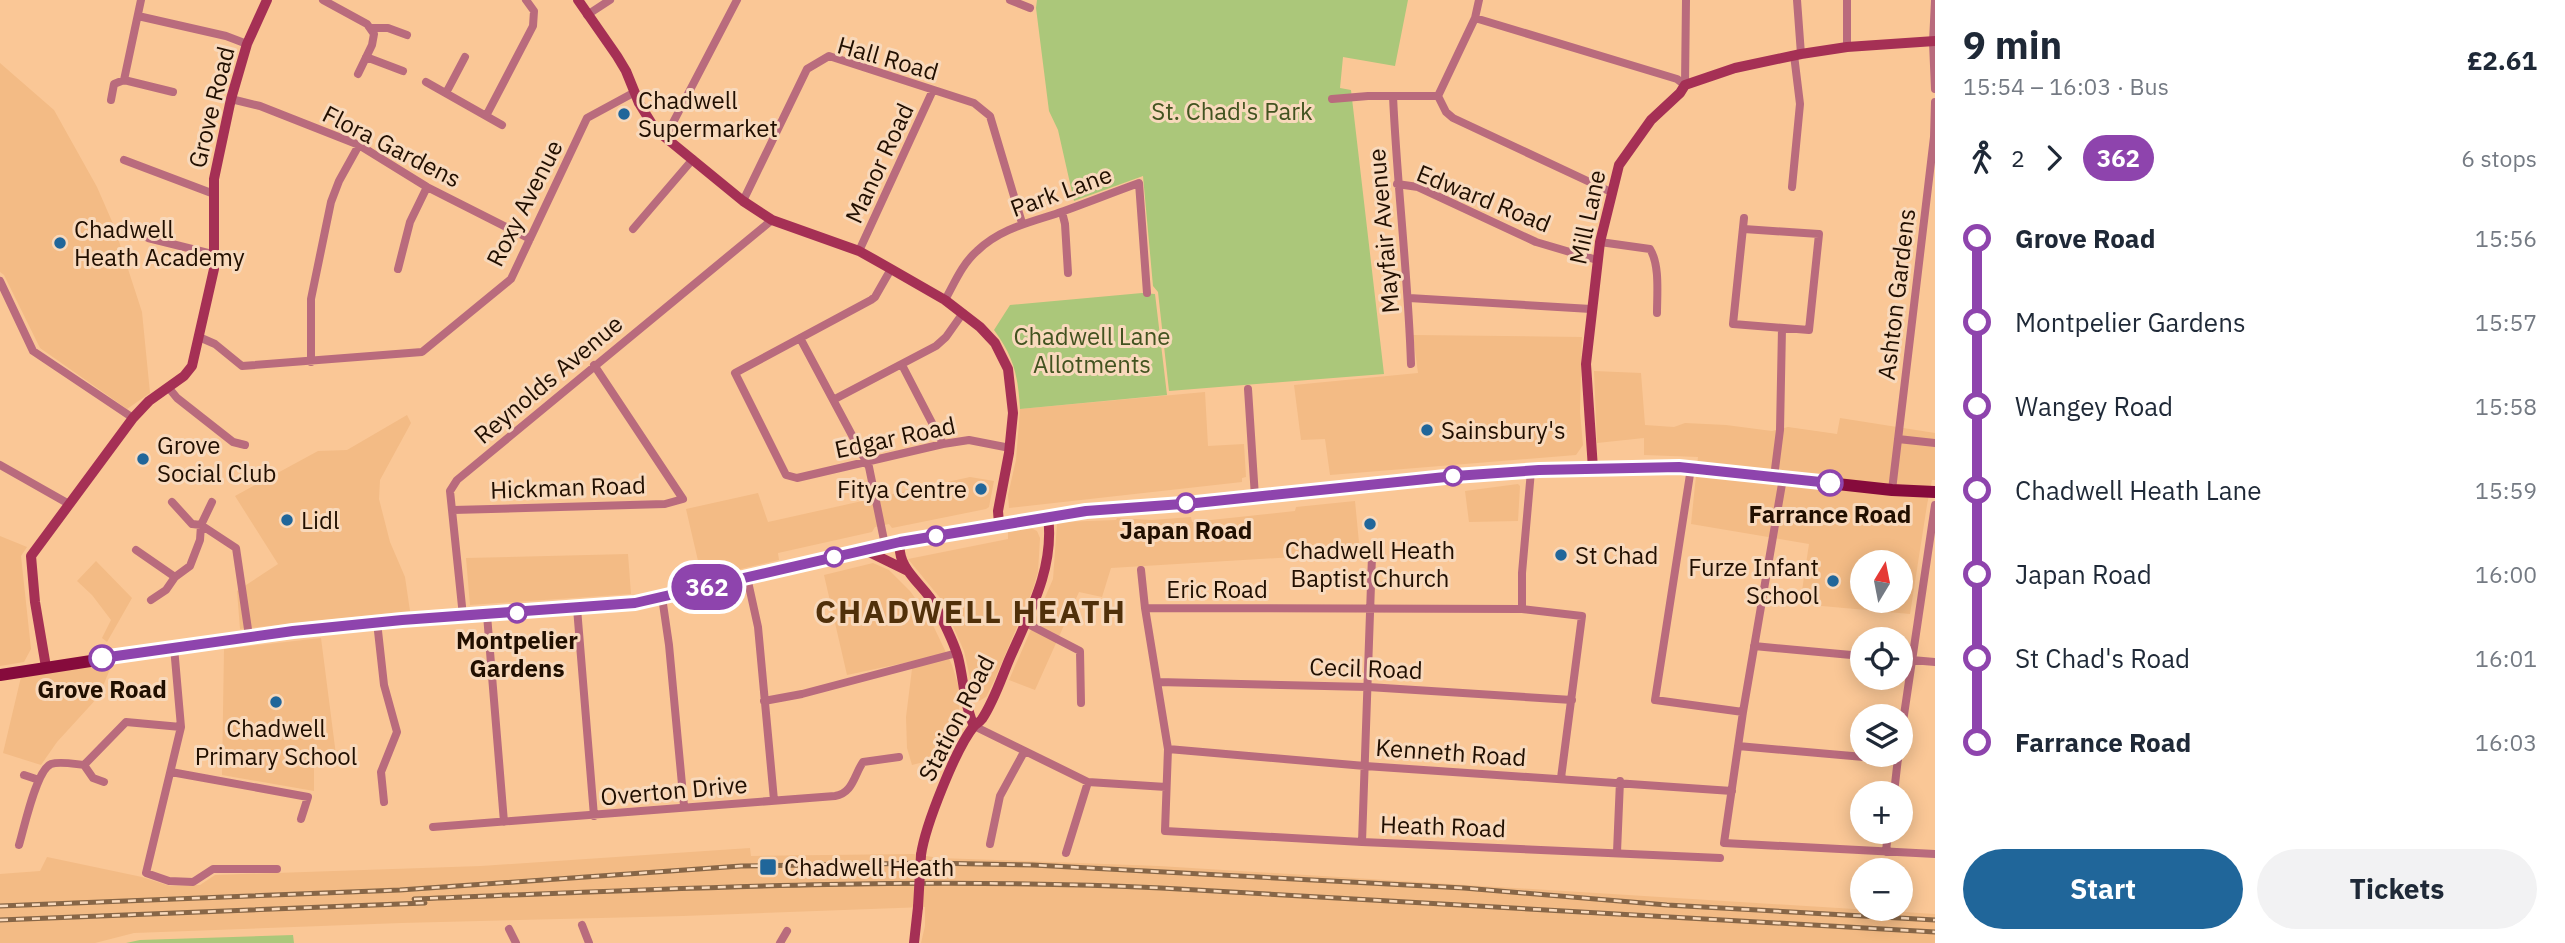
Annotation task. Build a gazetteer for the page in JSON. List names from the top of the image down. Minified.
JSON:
{"streets":{"street":["Hall Road","Grove Road","Flora Gardens","Manor Road","Park Lane","Edward Road","Roxy Avenue","Mill Lane","Mayfair Avenue","Ashton Gardens","Reynolds Avenue","Edgar Road","Hickman Road","Eric Road","Cecil Road","Station Road","Kenneth Road","Overton Drive","Heath Road"]},"crossings":[["Hall Road","Manor Road"],["Hall Road","Park Lane"],["Grove Road","Flora Gardens"],["Grove Road","Roxy Avenue"],["Flora Gardens","Roxy Avenue"],["Edward Road","Mill Lane"],["Edward Road","Mayfair Avenue"],["Reynolds Avenue","Hickman Road"],["Eric Road","Cecil Road"]],"districts":["CHADWELL HEATH"],"parks":["St. Chad's Park","Chadwell Lane Allotments"],"places":{"other":["Chadwell Supermarket","Chadwell Heath Academy","Sainsbury's","Grove Social Club","Farrance Road","Fitya Centre","Japan Road","Lidl","Chadwell Heath Baptist Church","St Chad","Furze Infant School","Montpelier Gardens","Grove Road","Chadwell Primary School"],"transit":["Chadwell Heath"]},"lines":["bus line 362"],"north":"top","page":{"on_map":"362","heading":["9 min","15:54 – 16:03 · Bus","£2.61"],"legs":["2","362","6 stops"],"list":[{"name":"Grove Road","value":"15:56"},{"name":"Montpelier Gardens","value":"15:57"},{"name":"Wangey Road","value":"15:58"},{"name":"Chadwell Heath Lane","value":"15:59"},{"name":"Japan Road","value":"16:00"},{"name":"St Chad's Road","value":"16:01"},{"name":"Farrance Road","value":"16:03"}],"map_buttons":["+","−"],"buttons":["Start","Tickets"]}}
